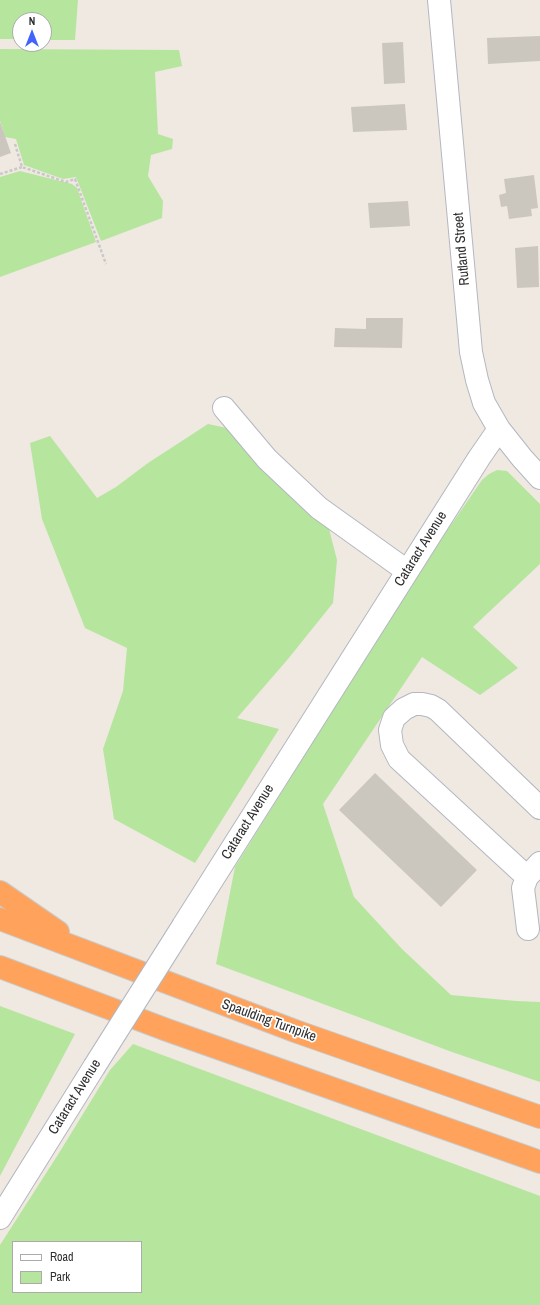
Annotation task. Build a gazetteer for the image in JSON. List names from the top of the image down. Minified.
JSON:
{"streets":{"highway":["Spaulding Turnpike"],"street":["Rutland Street","Cataract Avenue"]},"crossings":[["Rutland Street","Cataract Avenue"]],"legend":["Road","Park"],"north":"top"}
